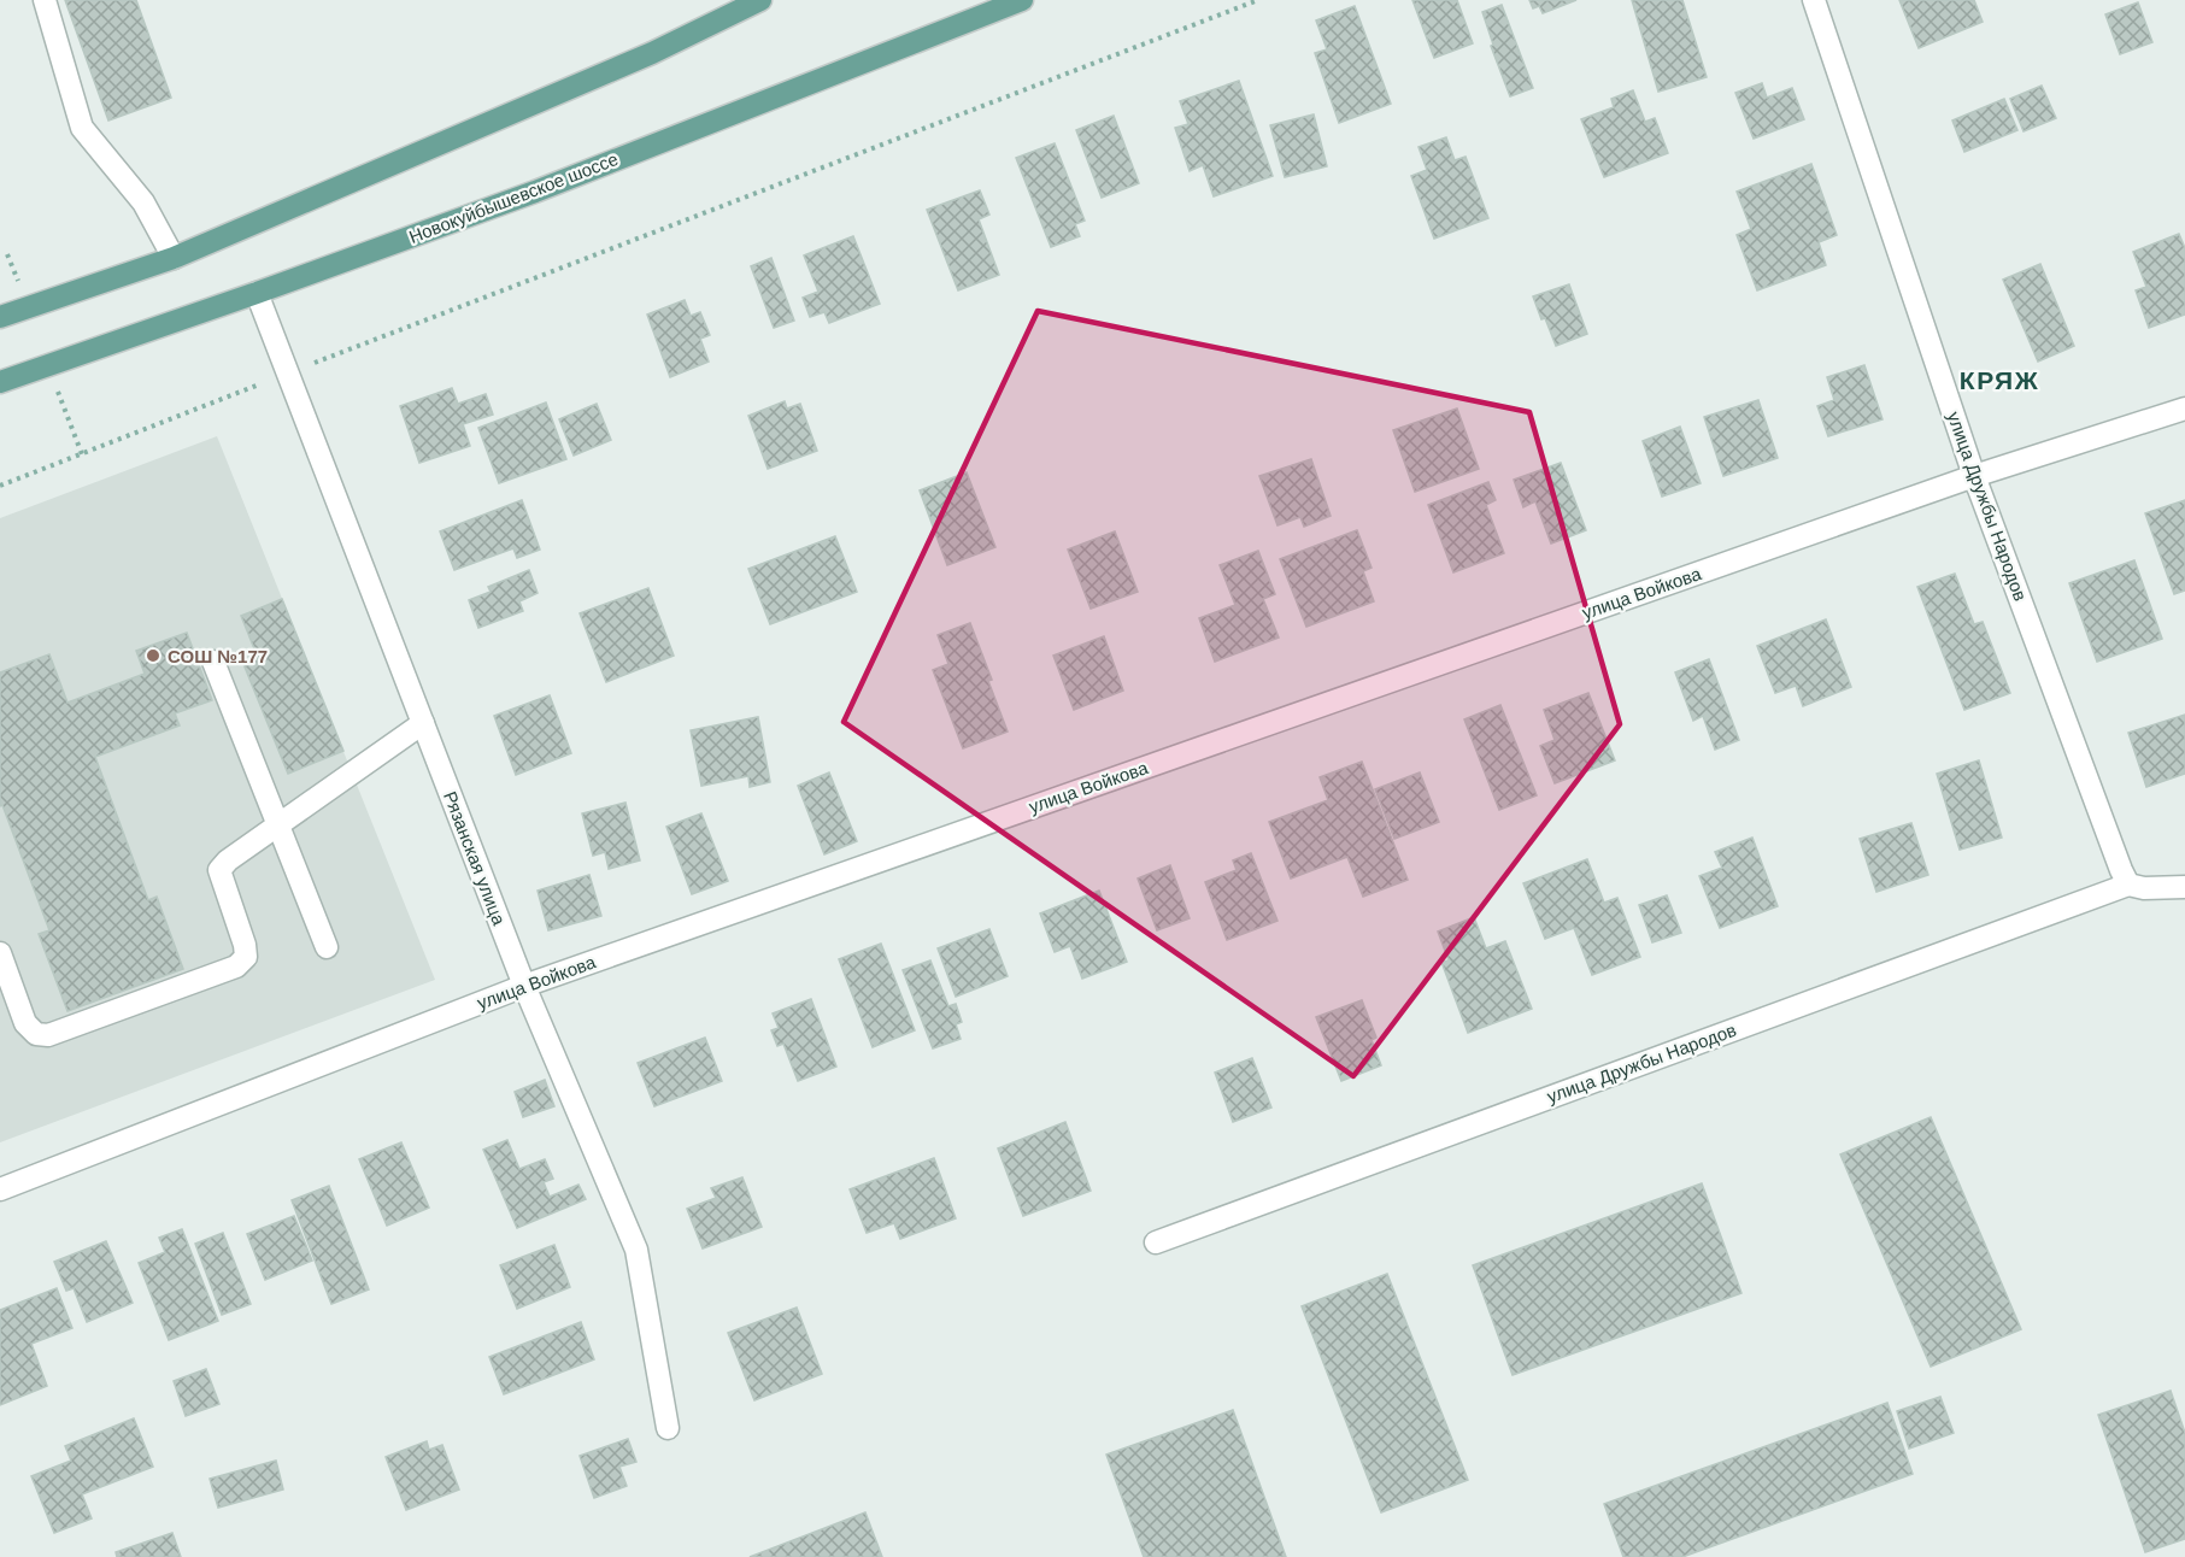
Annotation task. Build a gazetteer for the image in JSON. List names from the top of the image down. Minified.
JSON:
{"streets":{"main road":["Новокуйбышевское шоссе"],"street":["улица Дружбы Народов","улица Войкова","Рязанская улица"]},"crossings":[["Новокуйбышевское шоссе","Рязанская улица"],["улица Дружбы Народов","улица Войкова"],["улица Войкова","Рязанская улица"]],"districts":["КРЯЖ"],"places":["СОШ №177"]}
